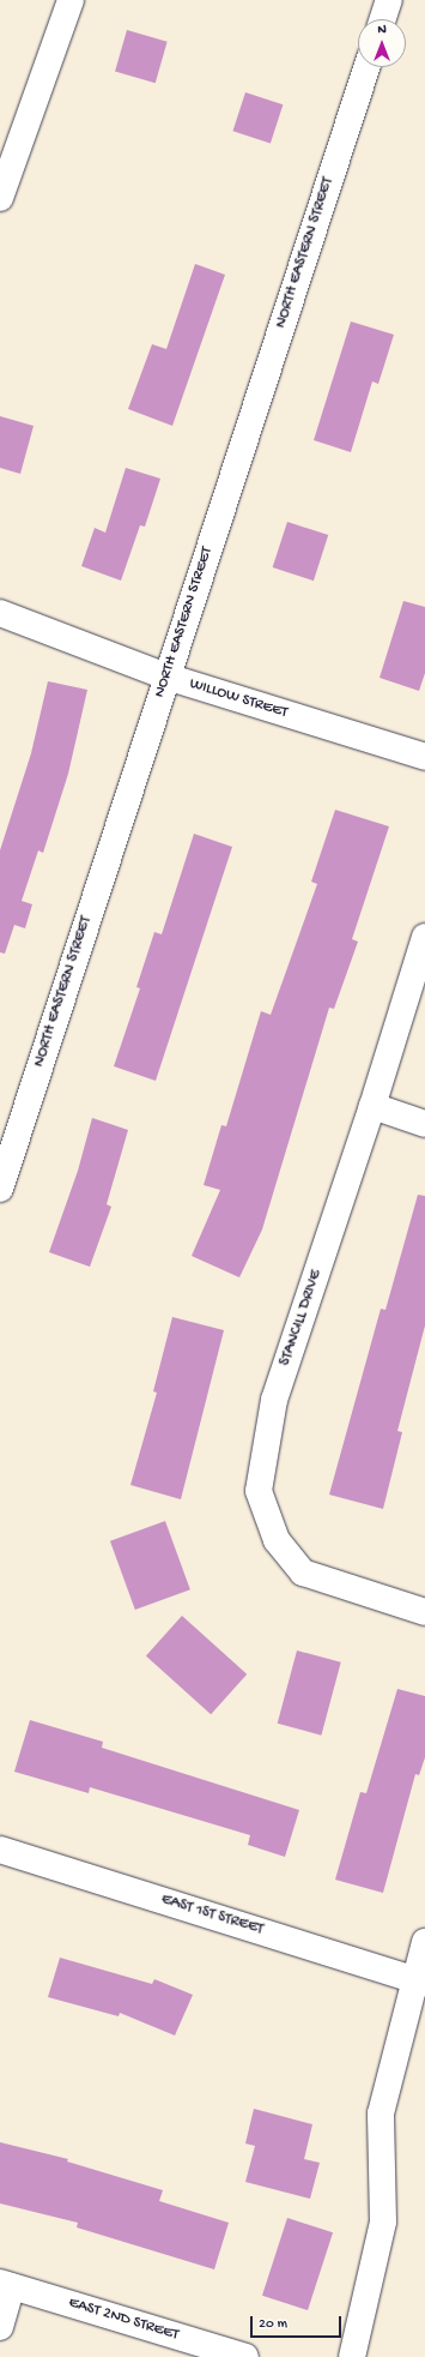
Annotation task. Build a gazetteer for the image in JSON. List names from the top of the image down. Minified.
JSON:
{"streets":{"street":["NORTH EASTERN STREET","WILLOW STREET","STANCILL DRIVE","EAST 1ST STREET","EAST 2ND STREET"]},"crossings":[["NORTH EASTERN STREET","WILLOW STREET"]],"scale_bar":"20 m","north":"top"}
